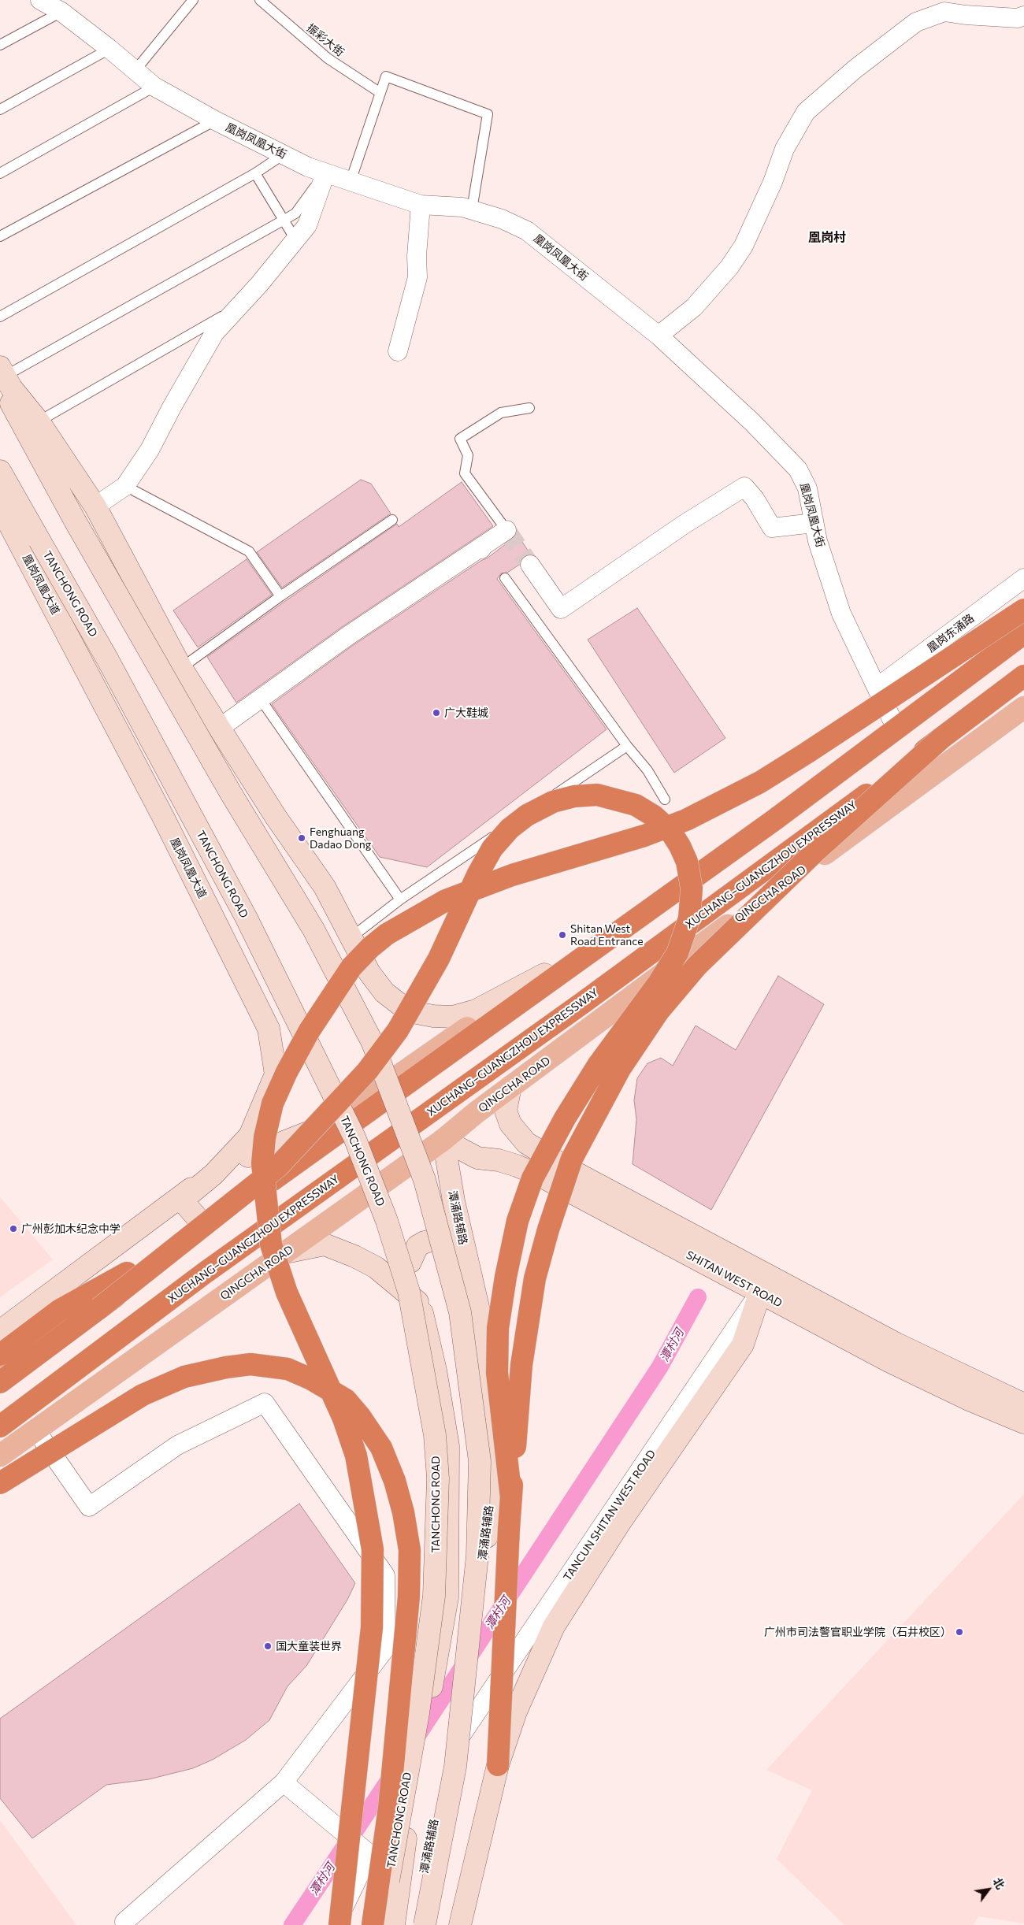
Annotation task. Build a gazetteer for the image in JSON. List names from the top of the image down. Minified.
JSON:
{"streets":{"highway":["XUCHANG–GUANGZHOU EXPRESSWAY"],"main road":["QINGCHA ROAD"],"street":["凰岗凤凰大街","凰岗凤凰大道","TANCHONG ROAD","凰岗东涌路","潭涌路辅路","SHITAN WEST ROAD","TANCUN SHITAN WEST ROAD"],"lane":["振彩大街"]},"crossings":[["凰岗凤凰大街","凰岗东涌路"],["QINGCHA ROAD","潭涌路辅路"],["QINGCHA ROAD","SHITAN WEST ROAD"],["潭涌路辅路","SHITAN WEST ROAD"],["潭涌路辅路","TANCUN SHITAN WEST ROAD"],["SHITAN WEST ROAD","TANCUN SHITAN WEST ROAD"]],"districts":["凰岗村"],"water":["潭村河"],"places":["广大鞋城","Fenghuang Dadao Dong","Shitan West Road Entrance","广州彭加木纪念中学","广州市司法警官职业学院（石井校区）","国大童装世界"],"north":"top right"}
